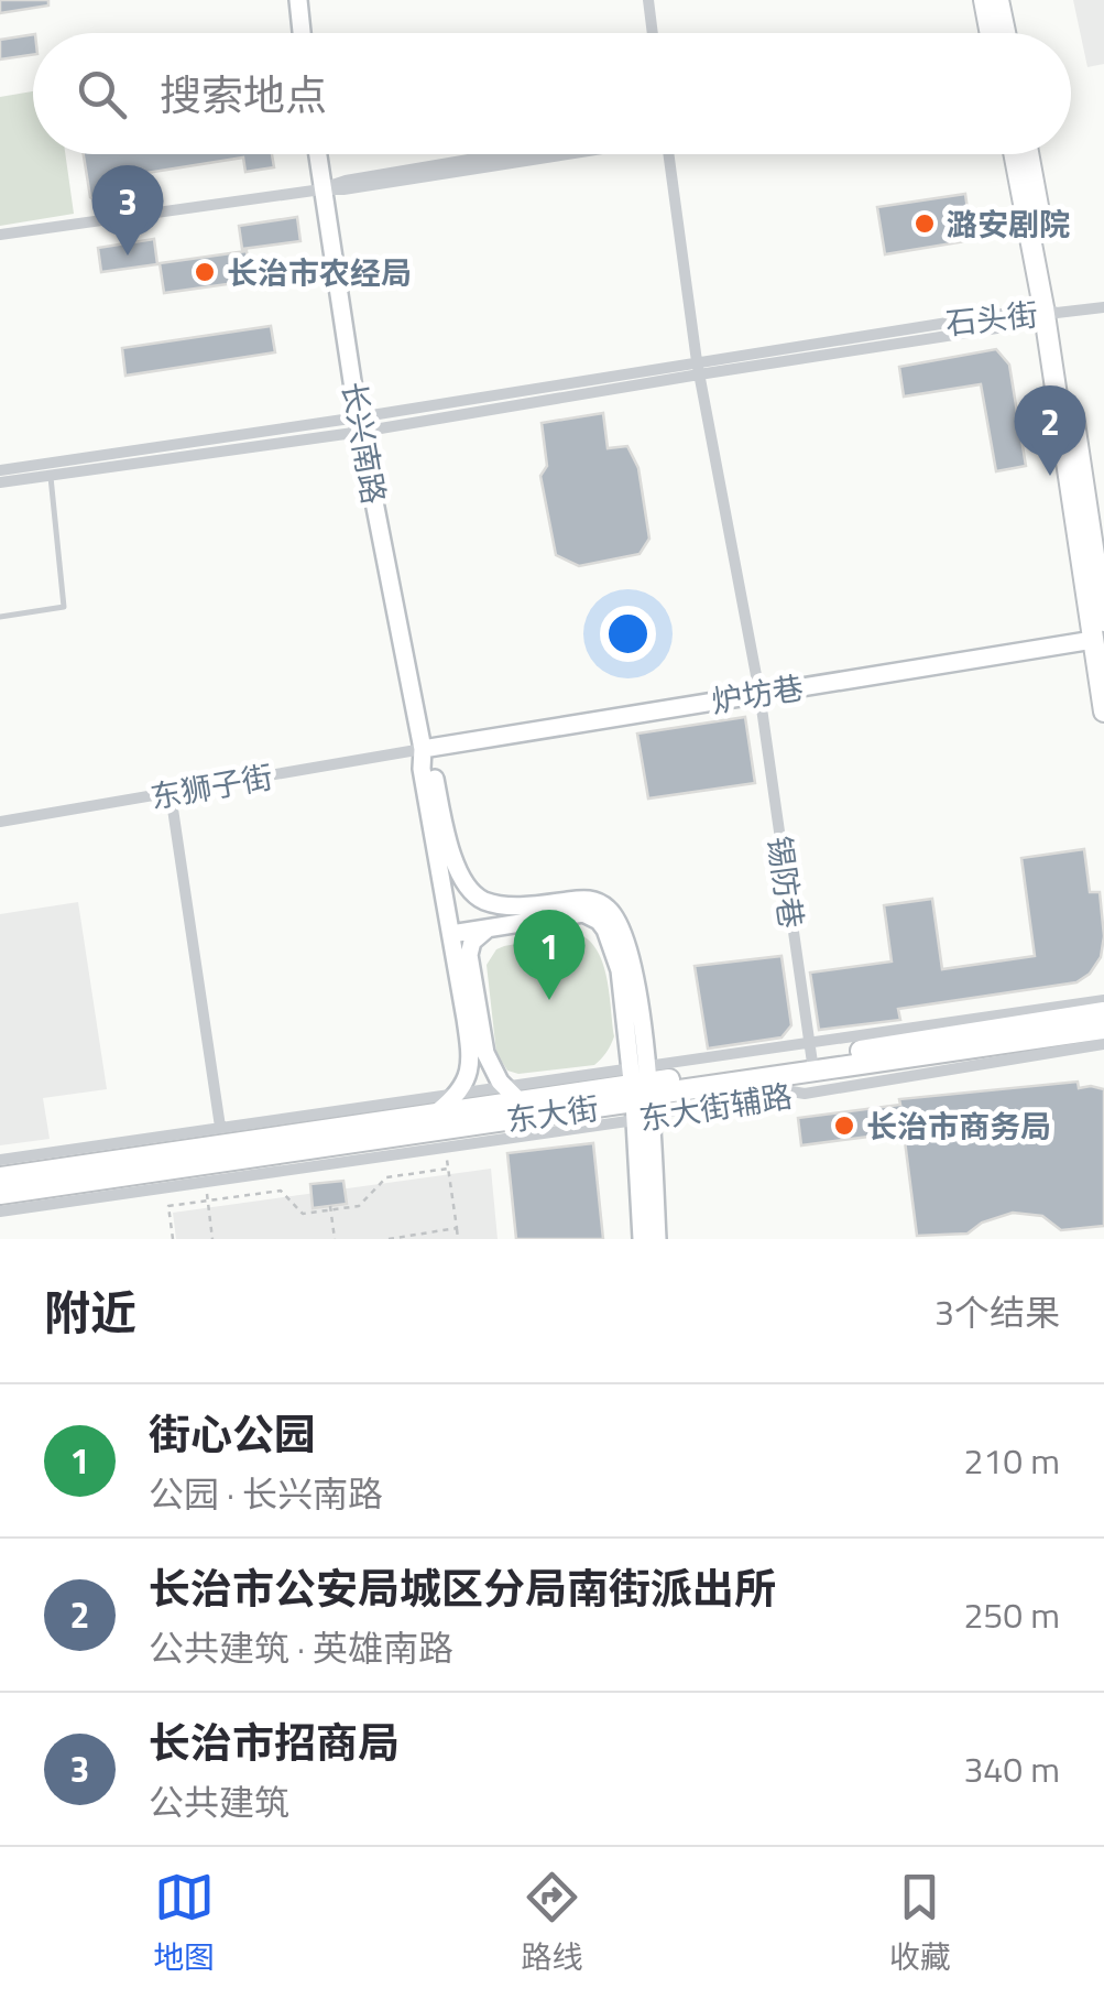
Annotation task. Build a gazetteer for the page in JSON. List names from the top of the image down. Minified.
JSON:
{"streets":{"main road":["长兴南路","炉坊巷","东大街"],"street":["石头街","东狮子街","锡防巷","东大街辅路"]},"crossings":[["石头街","长兴南路"],["石头街","锡防巷"],["长兴南路","炉坊巷"],["长兴南路","东狮子街"],["长兴南路","东大街辅路"],["长兴南路","东大街"],["炉坊巷","东狮子街"],["炉坊巷","锡防巷"],["锡防巷","东大街"],["东大街辅路","东大街"]],"places":["潞安剧院","长治市农经局","长治市商务局"],"page":{"search":"搜索地点","pins":["3","2","1"],"heading":["附近","3个结果"],"list":[{"mark":"1","name":"街心公园","note":"公园 · 长兴南路","value":"210 m"},{"mark":"2","name":"长治市公安局城区分局南街派出所","note":"公共建筑 · 英雄南路","value":"250 m"},{"mark":"3","name":"长治市招商局","note":"公共建筑","value":"340 m"}],"nav":["地图","路线","收藏"]}}
